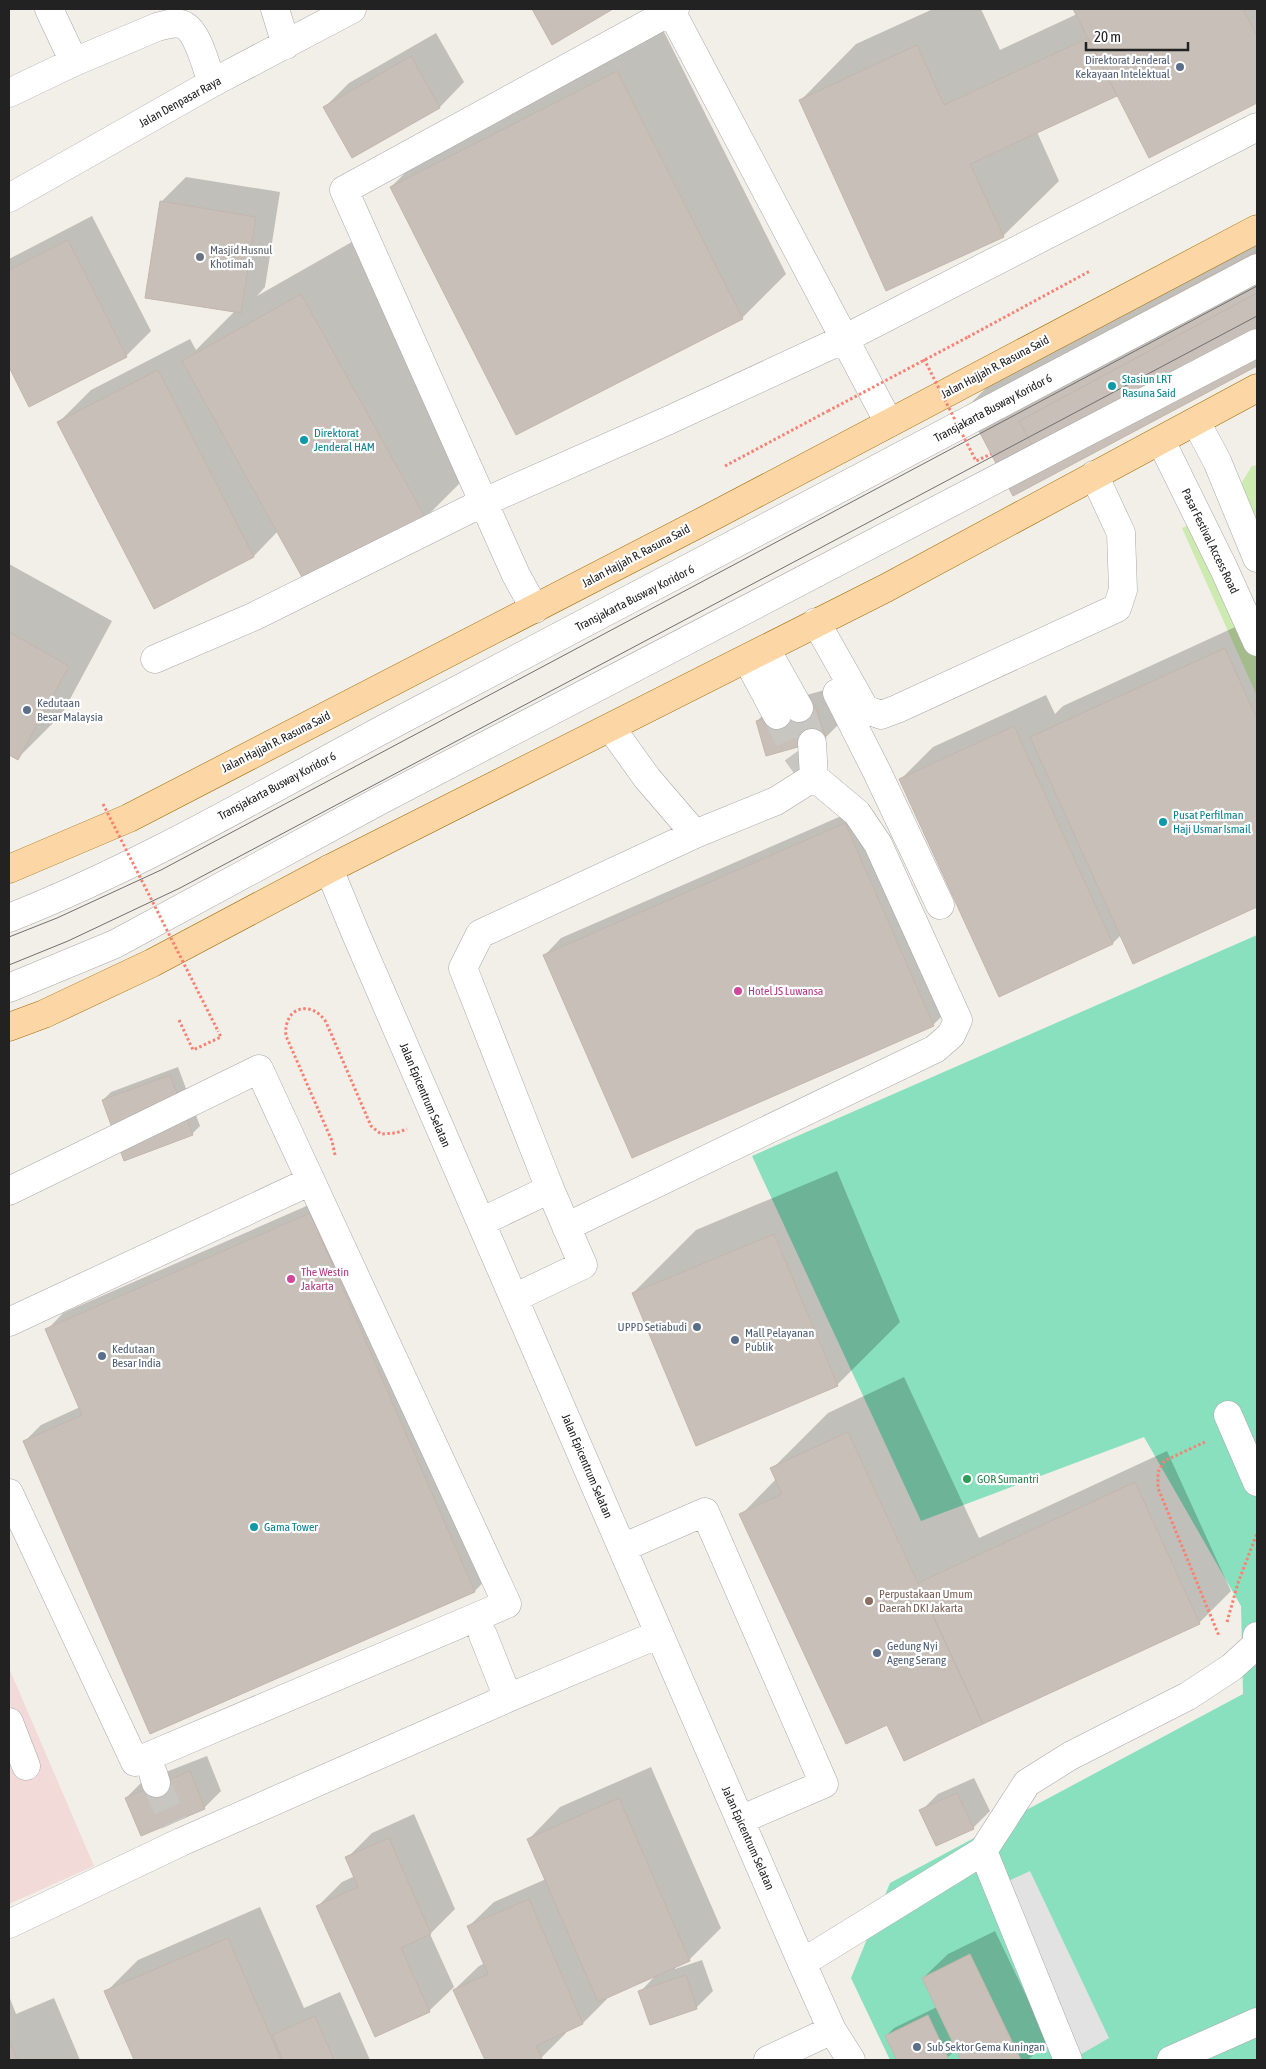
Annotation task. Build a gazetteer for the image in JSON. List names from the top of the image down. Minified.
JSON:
{"streets":{"main road":["Jalan Hajjah R. Rasuna Said"],"street":["Jalan Denpasar Raya","Transjakarta Busway Koridor 6","Pasar Festival Access Road","Jalan Epicentrum Selatan"]},"places":["Direktorat Jenderal Kekayaan Intelektual","Masjid Husnul Khotimah","Stasiun LRT Rasuna Said","Direktorat Jenderal HAM","Kedutaan Besar Malaysia","Pusat Perfilman Haji Usmar Ismail","Hotel JS Luwansa","The Westin Jakarta","UPPD Setiabudi","Mall Pelayanan Publik","Kedutaan Besar India","GOR Sumantri","Gama Tower","Perpustakaan Umum Daerah DKI Jakarta","Gedung Nyi Ageng Serang","Sub Sektor Gema Kuningan"],"scale_bar":"20 m"}
